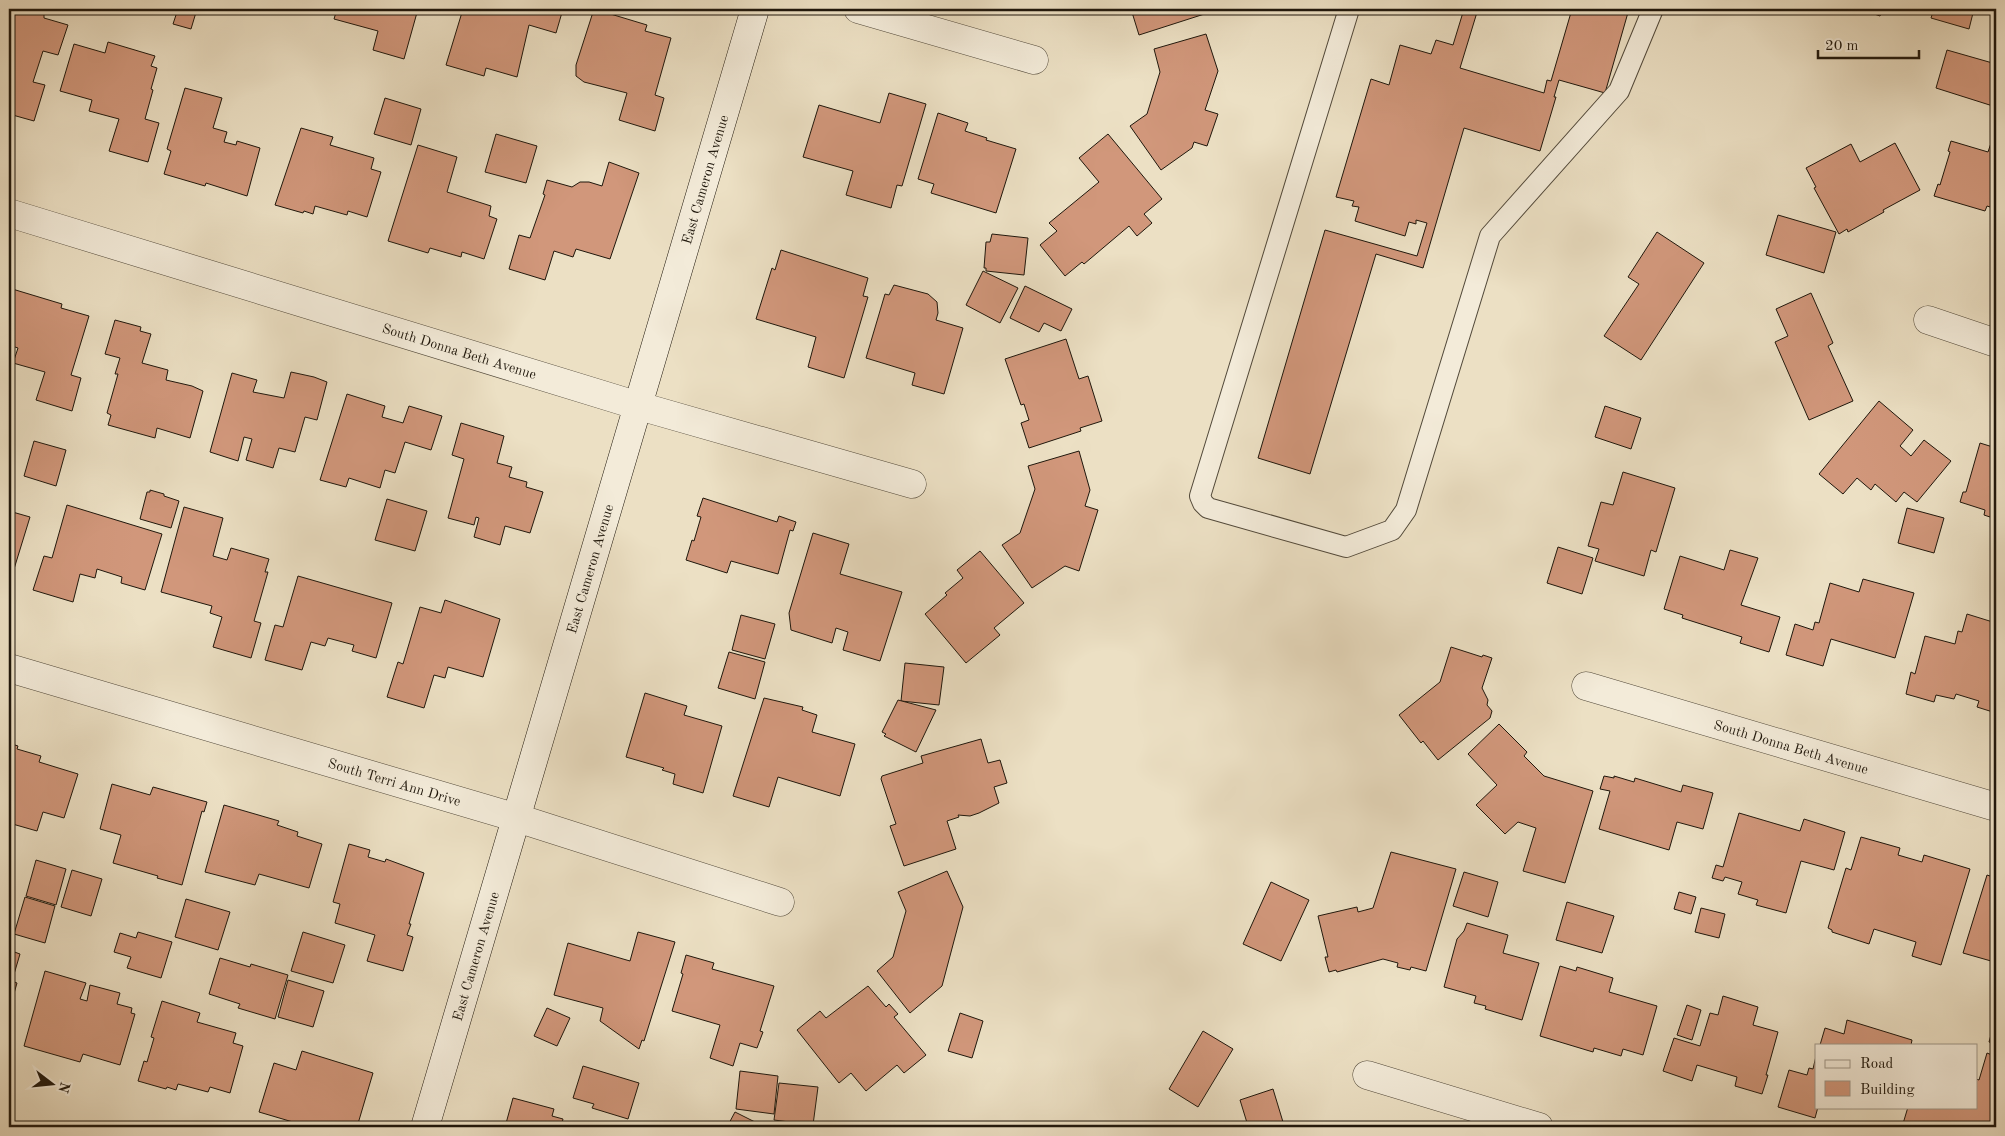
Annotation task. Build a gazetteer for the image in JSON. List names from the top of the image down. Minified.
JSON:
{"streets":{"street":["East Cameron Avenue","South Donna Beth Avenue","South Terri Ann Drive"]},"crossings":[["East Cameron Avenue","South Donna Beth Avenue"],["East Cameron Avenue","South Terri Ann Drive"]],"legend":["Road","Building"],"scale_bar":"20 m","north":"right"}
